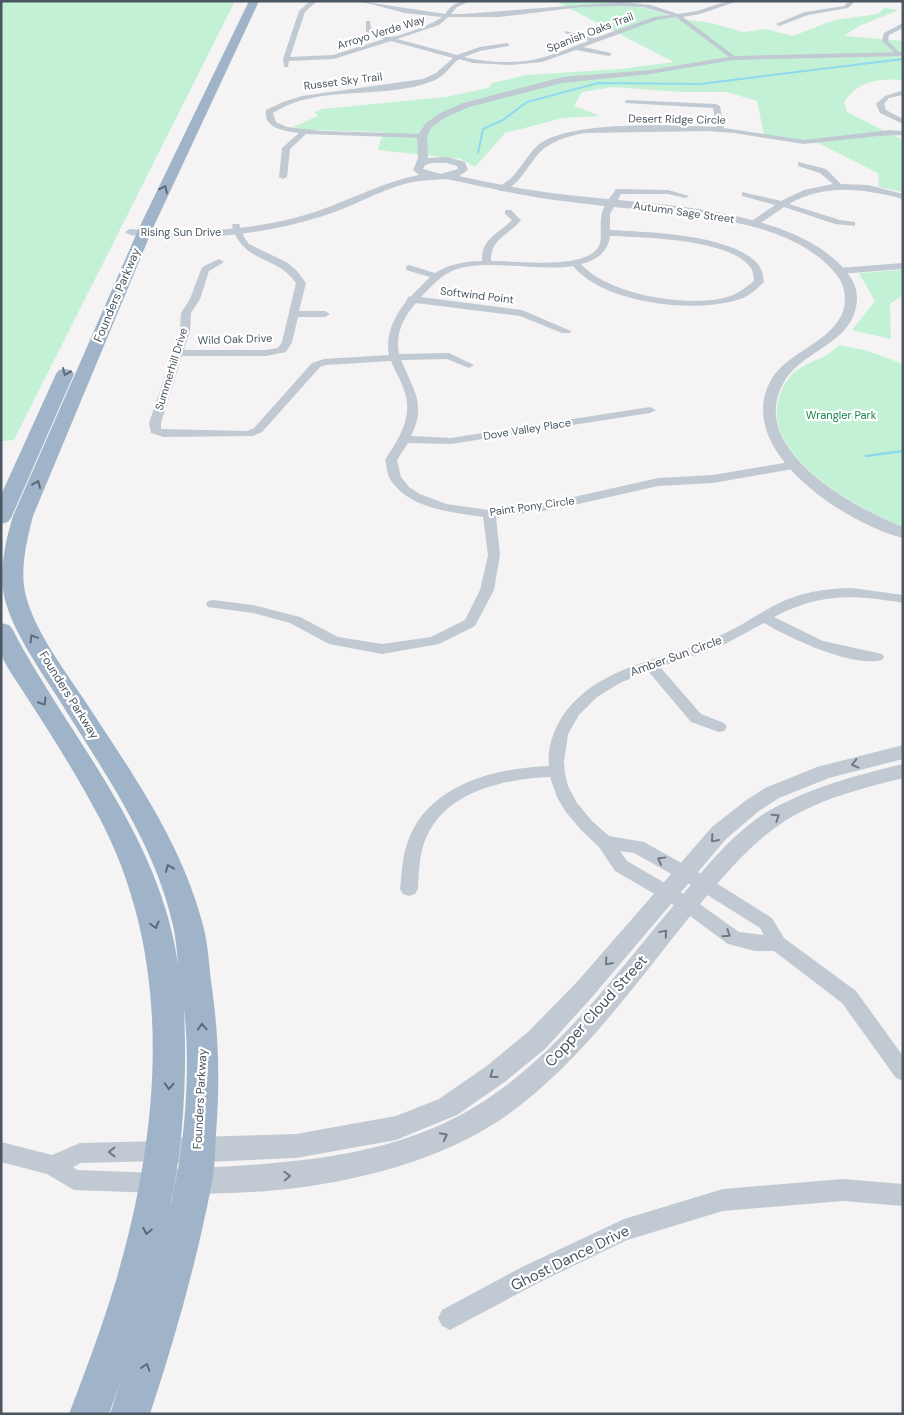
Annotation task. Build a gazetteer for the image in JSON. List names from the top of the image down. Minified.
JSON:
{"streets":{"highway":["Founders Parkway"],"street":["Arroyo Verde Way","Spanish Oaks Trail","Russet Sky Trail","Desert Ridge Circle","Autumn Sage Street","Rising Sun Drive","Softwind Point","Wild Oak Drive","Summerhill Drive","Dove Valley Place","Paint Pony Circle","Amber Sun Circle","Copper Cloud Street","Ghost Dance Drive"]},"crossings":[["Arroyo Verde Way","Spanish Oaks Trail"],["Spanish Oaks Trail","Russet Sky Trail"],["Desert Ridge Circle","Autumn Sage Street"],["Autumn Sage Street","Rising Sun Drive"],["Autumn Sage Street","Paint Pony Circle"],["Rising Sun Drive","Founders Parkway"],["Rising Sun Drive","Wild Oak Drive"],["Founders Parkway","Copper Cloud Street"],["Softwind Point","Paint Pony Circle"],["Wild Oak Drive","Summerhill Drive"],["Summerhill Drive","Paint Pony Circle"],["Dove Valley Place","Paint Pony Circle"],["Amber Sun Circle","Copper Cloud Street"]],"parks":["Wrangler Park"]}
